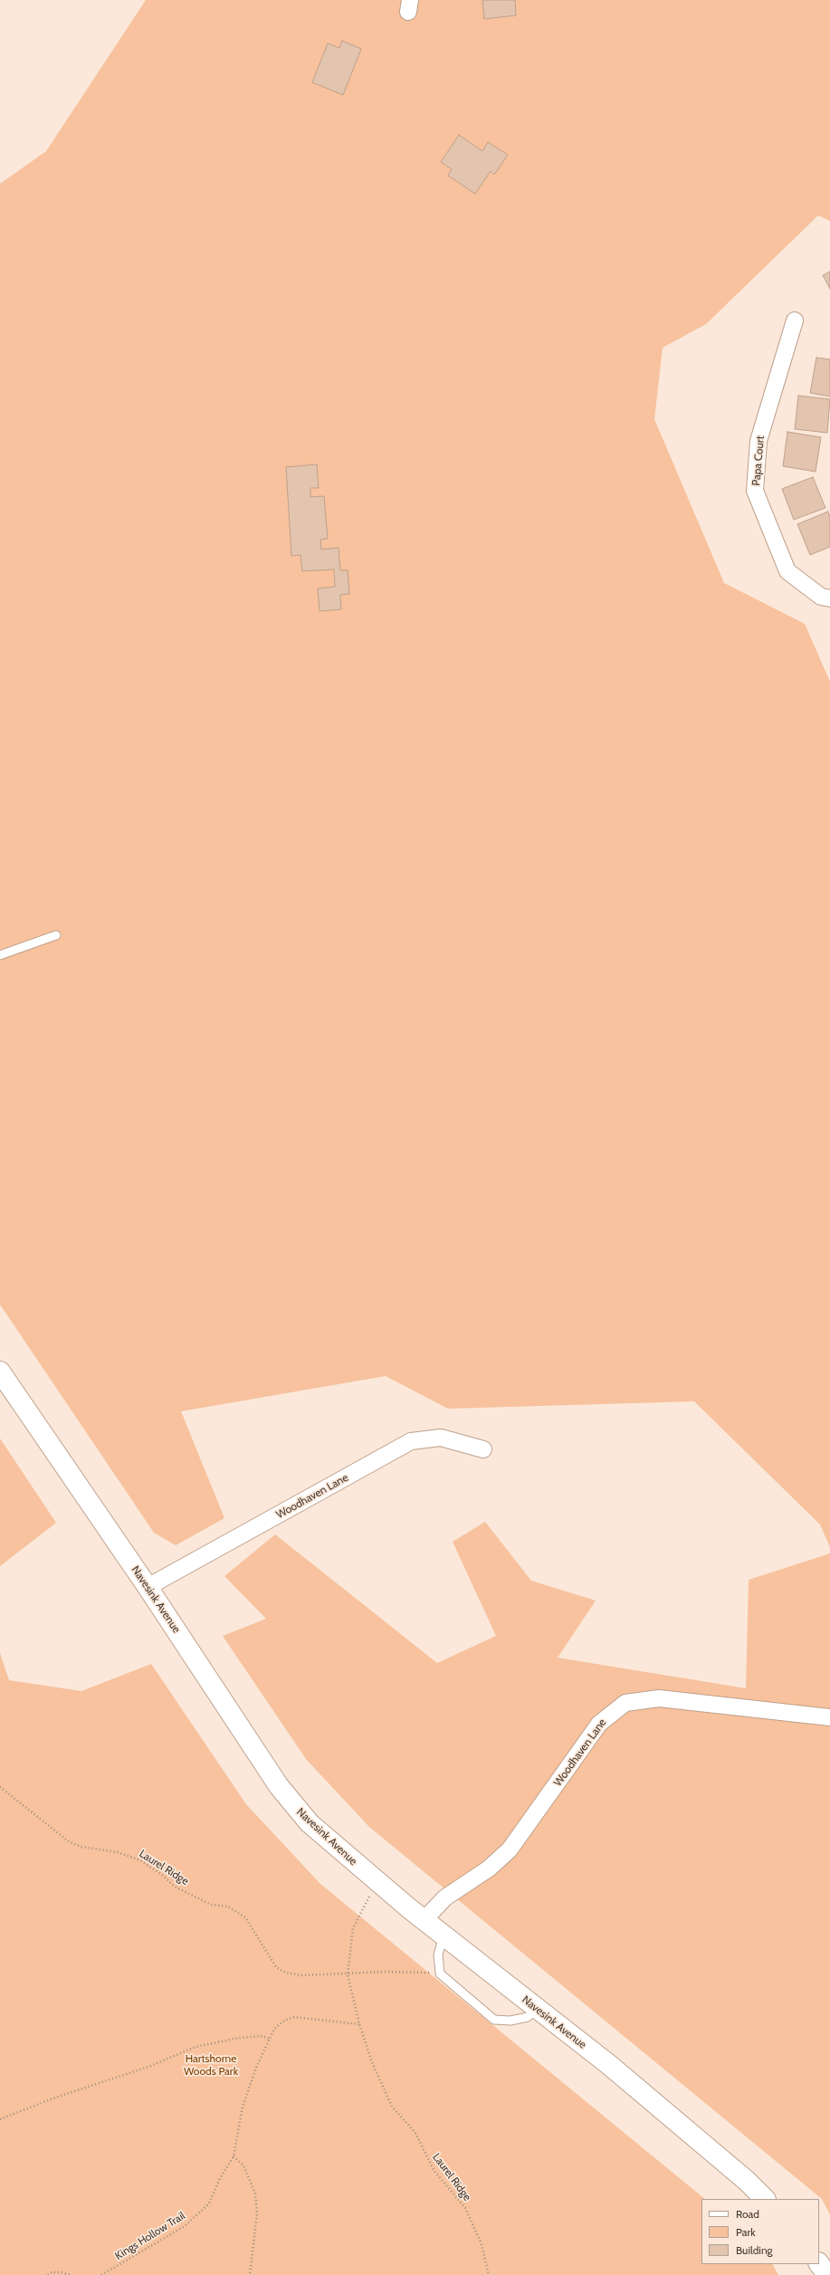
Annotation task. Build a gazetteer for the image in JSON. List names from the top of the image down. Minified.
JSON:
{"streets":{"main road":["Navesink Avenue"],"street":["Papa Court","Woodhaven Lane"],"path":["Laurel Ridge","Kings Hollow Trail"]},"crossings":[["Woodhaven Lane","Navesink Avenue"],["Navesink Avenue","Laurel Ridge"],["Laurel Ridge","Kings Hollow Trail"]],"parks":["Hartshorne Woods Park"],"legend":["Road","Park","Building"]}
